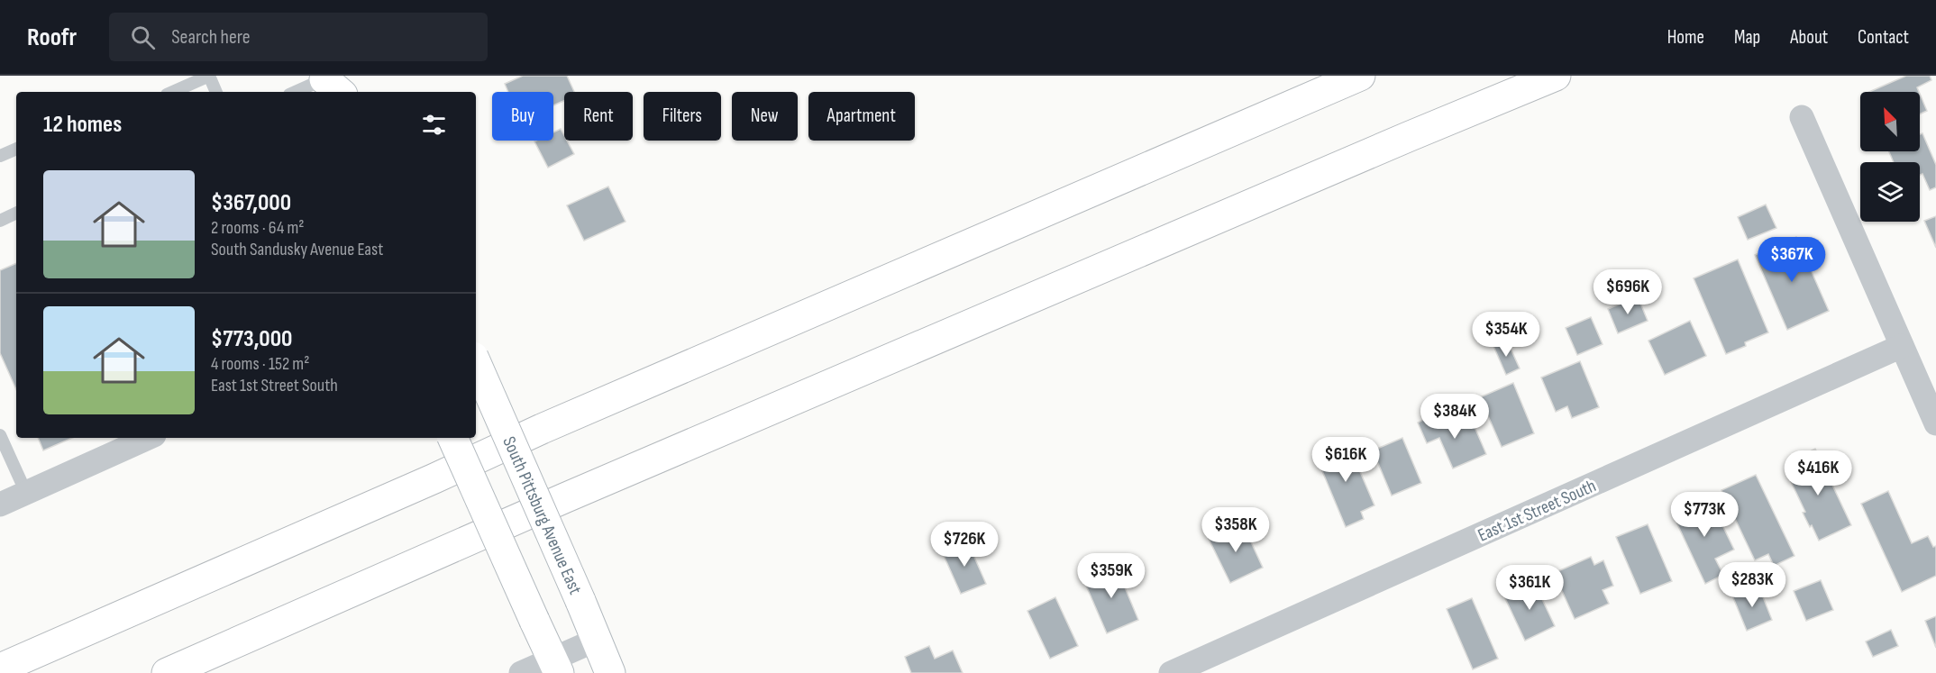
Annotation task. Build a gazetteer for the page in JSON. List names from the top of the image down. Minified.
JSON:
{"streets":{"main road":["South Pittsburg Avenue East"],"street":["East 1st Street South"]},"north":"top left","page":{"header":"Roofr","search":"Search here","nav":["Home","Map","About","Contact"],"chip":["Buy","Rent","Filters","New","Apartment"],"heading":"12 homes","list":[{"name":"$367,000","note":"2 rooms · 64 m² · South Sandusky Avenue East"},{"name":"$773,000","note":"4 rooms · 152 m² · East 1st Street South"}],"price":["$367K","$696K","$354K","$384K","$616K","$416K","$773K","$358K","$726K","$359K","$283K","$361K"]}}
